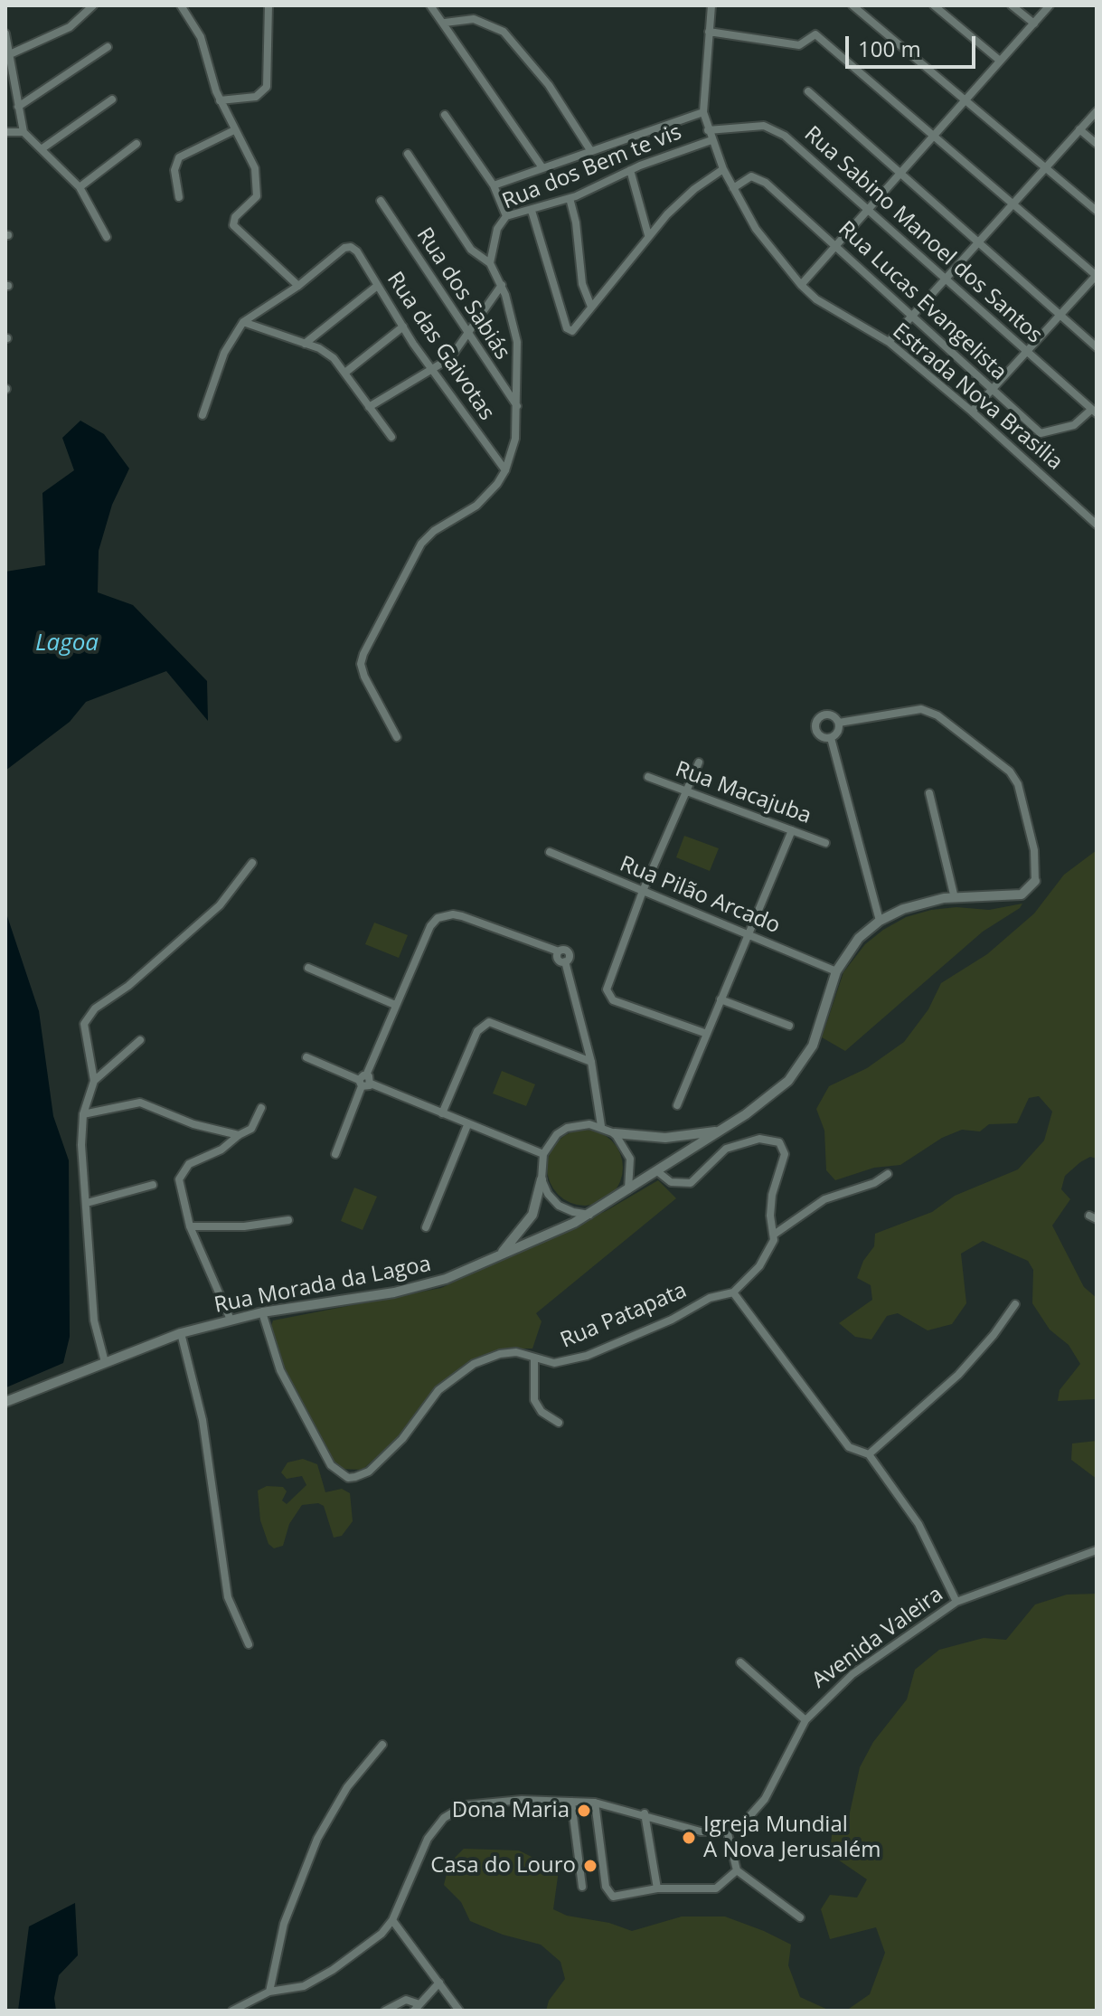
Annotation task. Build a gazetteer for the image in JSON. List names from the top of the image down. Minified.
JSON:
{"streets":{"street":["Rua dos Bem te vis","Rua Sabino Manoel dos Santos","Rua dos Sabiás","Rua Lucas Evangelista","Rua das Gaivotas","Estrada Nova Brasilia","Rua Macajuba","Rua Pilão Arcado","Rua Morada da Lagoa","Rua Patapata","Avenida Valeira"]},"crossings":[["Rua dos Bem te vis","Estrada Nova Brasilia"],["Rua Sabino Manoel dos Santos","Rua Lucas Evangelista"],["Rua Sabino Manoel dos Santos","Estrada Nova Brasilia"],["Rua Lucas Evangelista","Estrada Nova Brasilia"],["Rua Pilão Arcado","Rua Morada da Lagoa"],["Rua Morada da Lagoa","Rua Patapata"]],"water":["Lagoa"],"places":["Dona Maria","Igreja Mundial A Nova Jerusalém","Casa do Louro"],"scale_bar":"100 m"}
